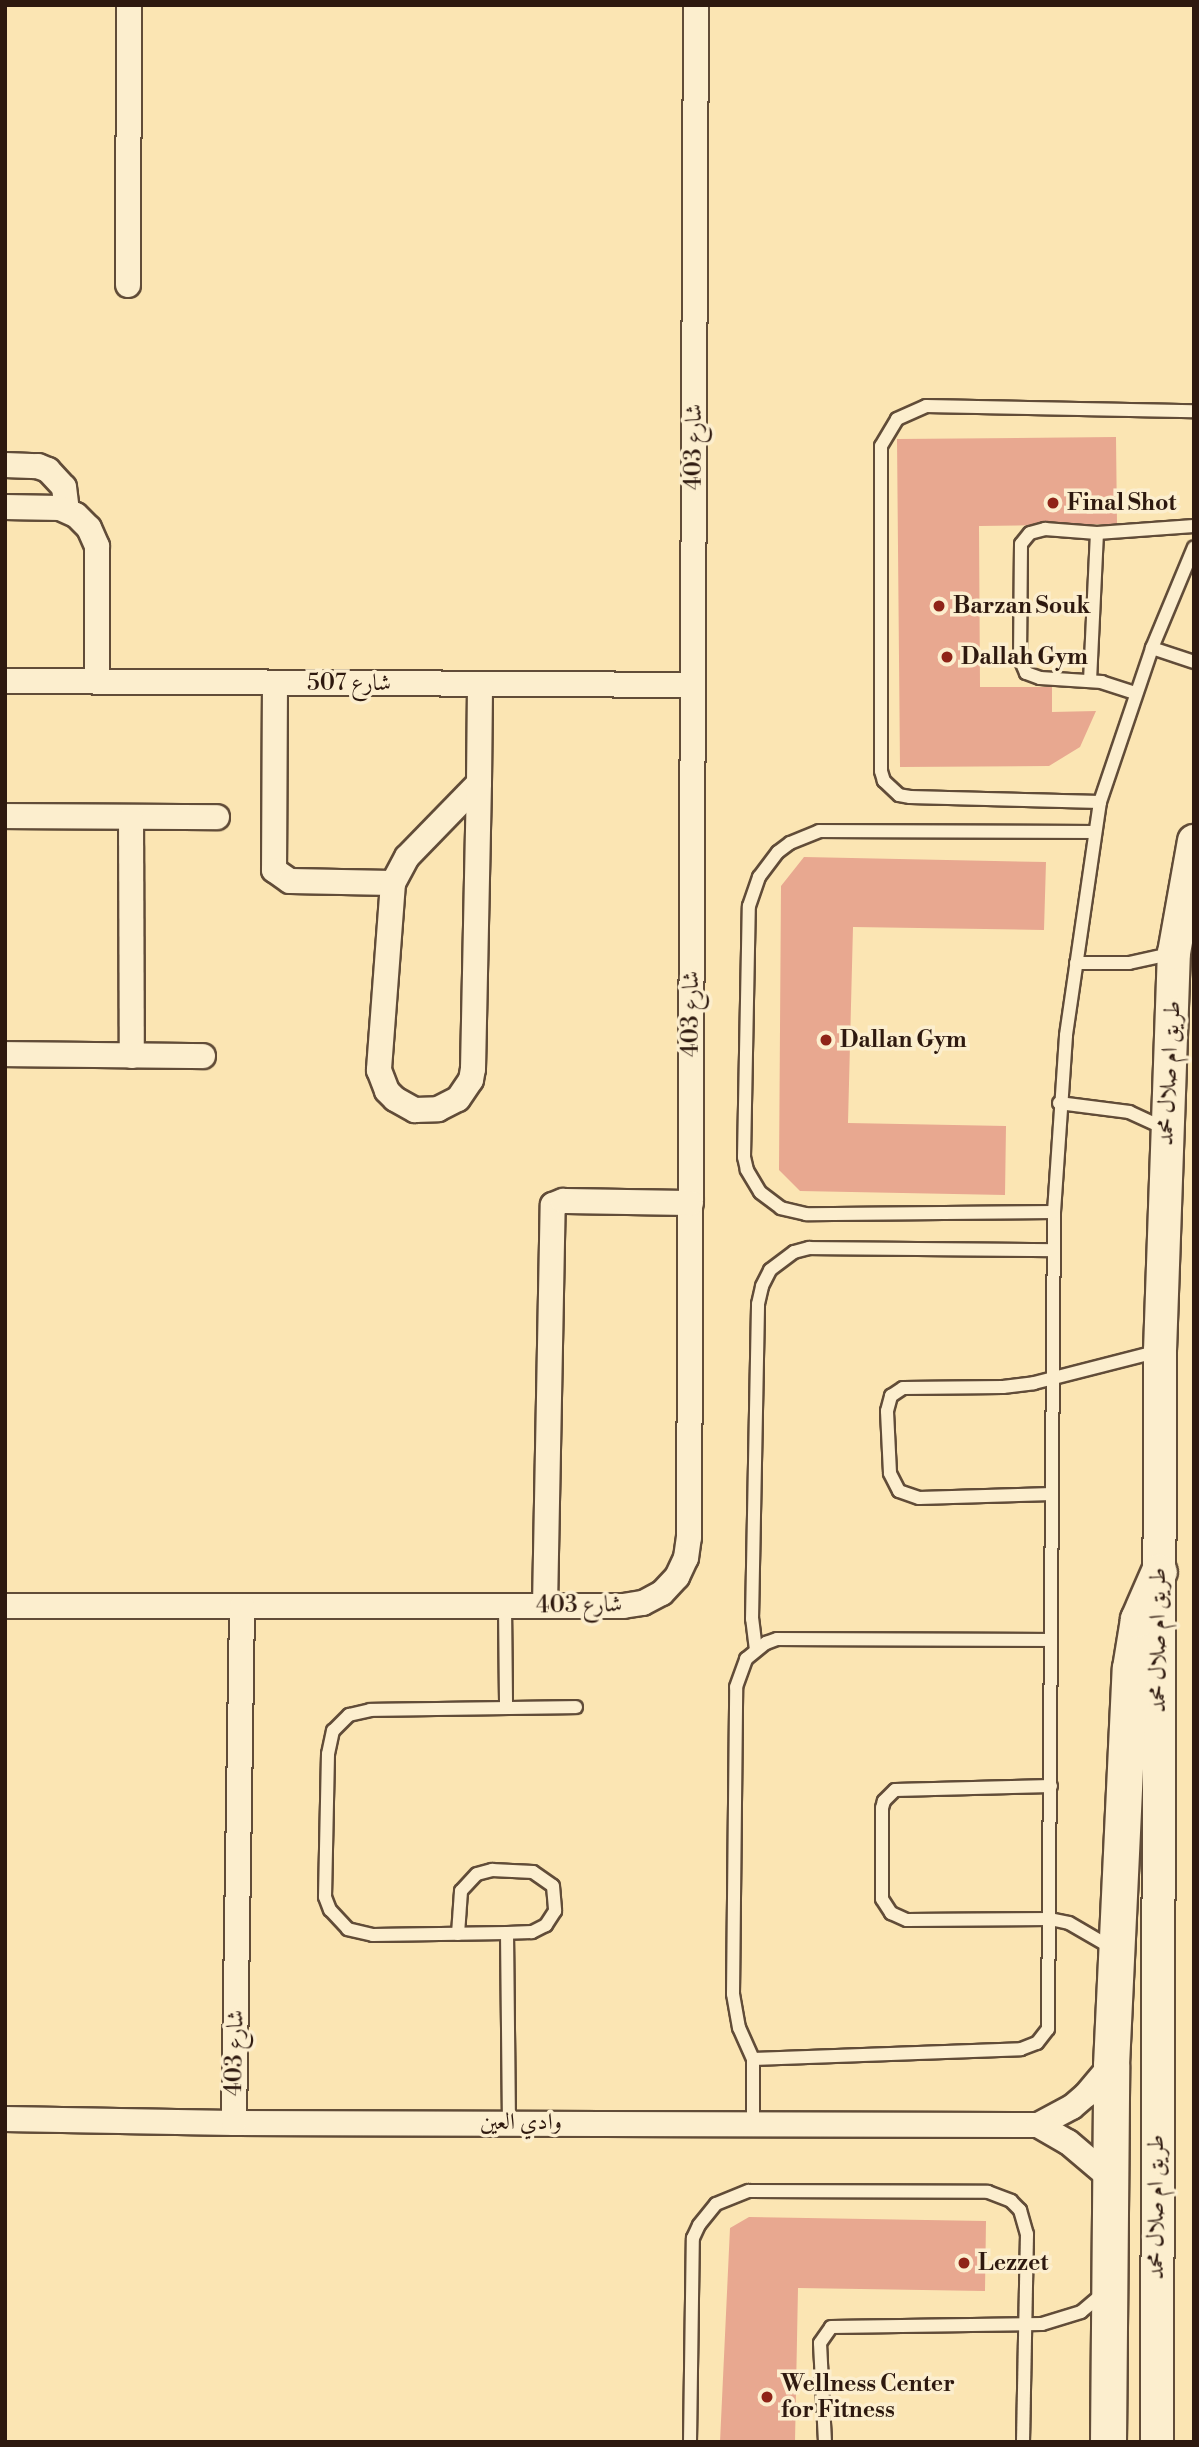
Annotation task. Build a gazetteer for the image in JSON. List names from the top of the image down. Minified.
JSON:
{"streets":{"street":["شارع 403","شارع 507","طريق ام صلال محمد","وادي العين"]},"crossings":[["شارع 403","شارع 507"],["شارع 403","وادي العين"]],"places":["Final Shot","Barzan Souk","Dallah Gym","Dallan Gym","Lezzet","Wellness Center for Fitness"]}
